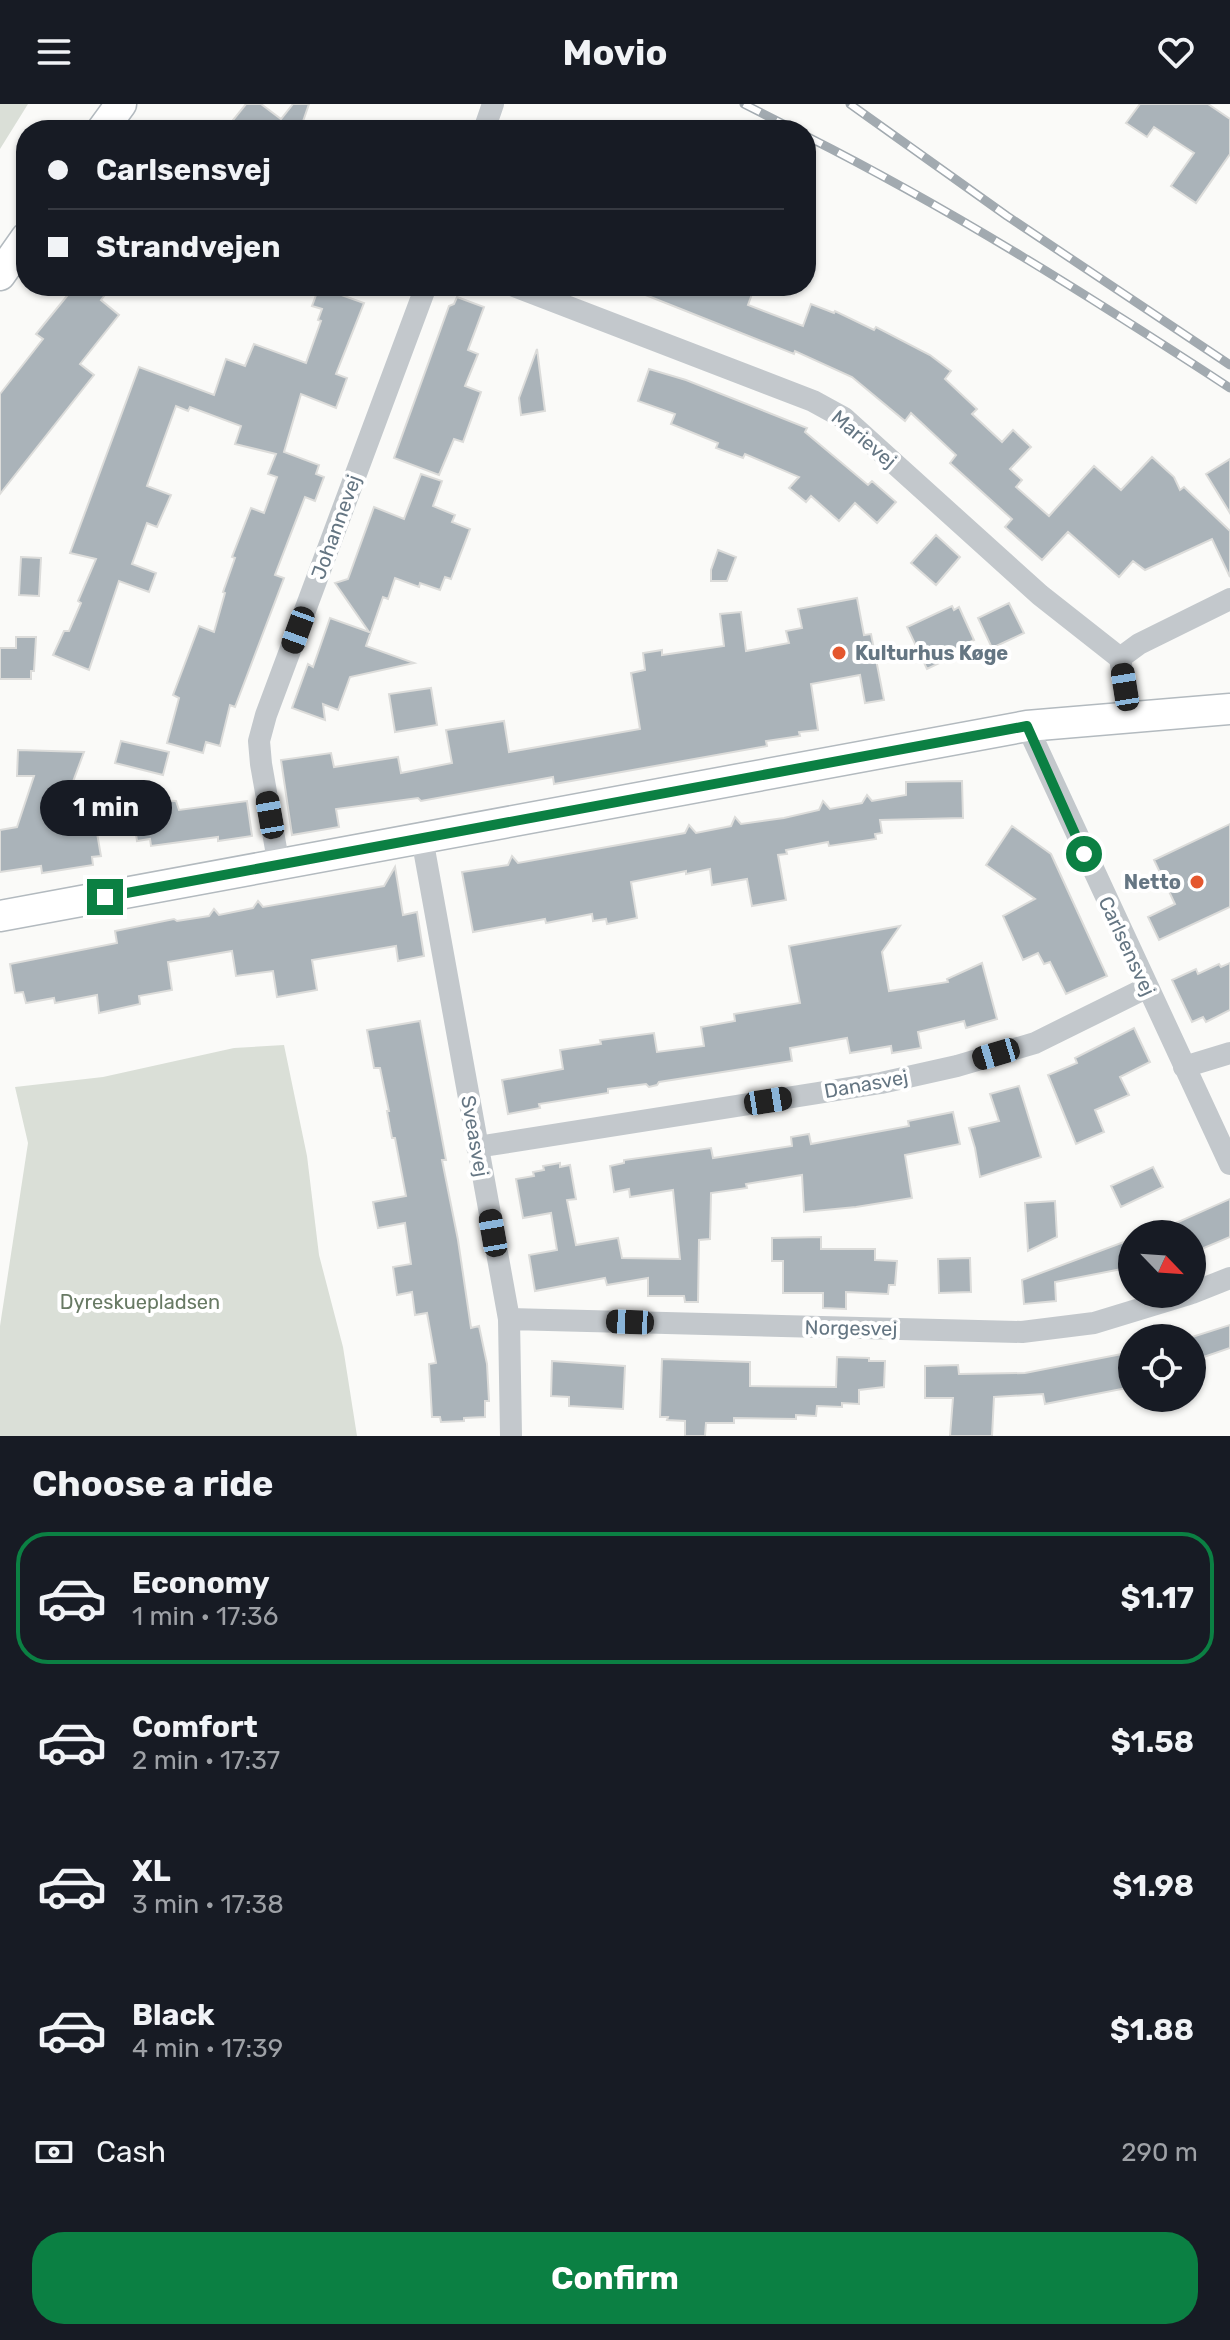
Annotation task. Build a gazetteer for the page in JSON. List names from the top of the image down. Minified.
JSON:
{"streets":{"street":["Marievej","Johannevej","Carlsensvej","Danasvej","Sveasvej","Norgesvej"]},"crossings":[["Carlsensvej","Danasvej"],["Danasvej","Sveasvej"],["Sveasvej","Norgesvej"]],"parks":["Dyreskuepladsen"],"places":["Kulturhus Køge","Netto"],"north":"bottom right","page":{"header":"Movio","banner":["Carlsensvej","Strandvejen"],"bubble":"1 min","heading":"Choose a ride","list":[{"name":"Economy","note":"1 min · 17:36","value":"$1.17"},{"name":"Comfort","note":"2 min · 17:37","value":"$1.58"},{"name":"XL","note":"3 min · 17:38","value":"$1.98"},{"name":"Black","note":"4 min · 17:39","value":"$1.88"}],"pay":["Cash","290 m"],"buttons":"Confirm"}}
